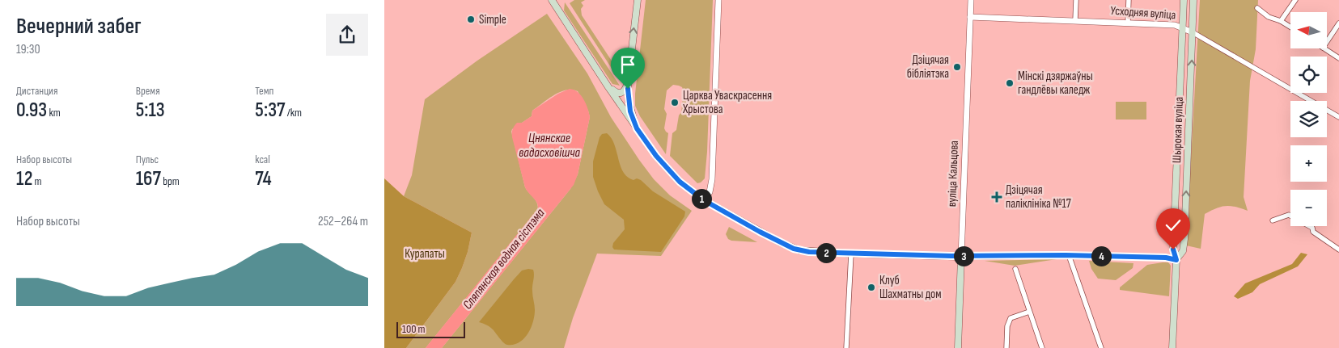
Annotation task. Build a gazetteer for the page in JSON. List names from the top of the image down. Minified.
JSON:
{"streets":{"main road":["Шырокая вуліца","вуліца Кальцова"],"street":["Усходняя вуліца"]},"crossings":[["Усходняя вуліца","Шырокая вуліца"],["Усходняя вуліца","вуліца Кальцова"]],"water":["Цнянскае вадасховішча","Сляпянская водная сістэма"],"parks":["Курапаты"],"places":{"other":["Simple","Дзіцячая бібліятэка","Мінскі дзяржаўны гандлёвы каледж","Царква Уваскрасення Хрыстова","Клуб Шахматны дом"],"health":["Дзіцячая паліклініка №17"]},"scale_bar":"100 m","north":"left","page":{"heading":["Вечерний забег","19:30"],"map_buttons":["+","−"],"stats":[["Дистанция","0.93 km"],["Время","5:13"],["Темп","5:37 /km"],["Набор высоты","12 m"],["Пульс","167 bpm"],["kcal","74"]],"pins":["1","2","3","4"],"chart":["Набор высоты","252–264 m"],"scale":"100 m"}}
